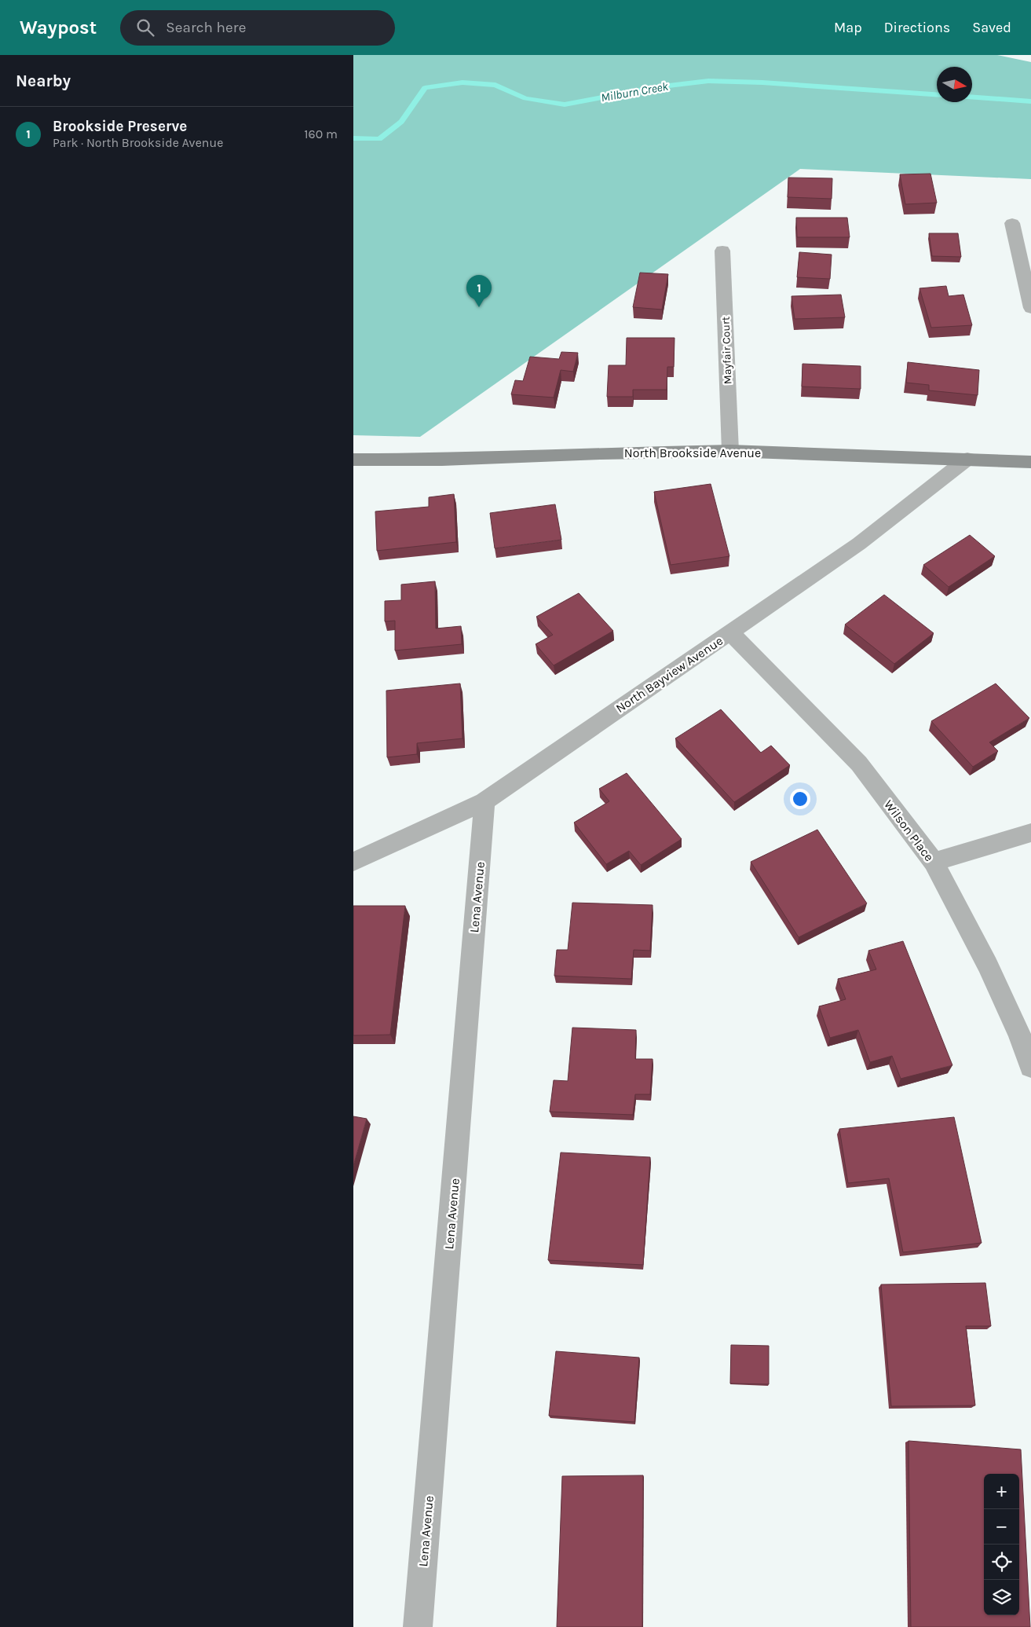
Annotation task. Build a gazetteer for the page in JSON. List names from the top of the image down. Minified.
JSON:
{"streets":{"main road":["North Brookside Avenue"],"street":["Mayfair Court","North Bayview Avenue","Wilson Place","Lena Avenue"]},"crossings":[["Mayfair Court","North Brookside Avenue"],["North Brookside Avenue","North Bayview Avenue"],["North Bayview Avenue","Wilson Place"],["North Bayview Avenue","Lena Avenue"]],"water":["Milburn Creek"],"north":"right","page":{"header":"Waypost","search":"Search here","nav":["Map","Directions","Saved"],"heading":"Nearby","list":[{"mark":"1","name":"Brookside Preserve","note":"Park · North Brookside Avenue","value":"160 m"}],"pins":"1","map_buttons":["+","−"]}}
